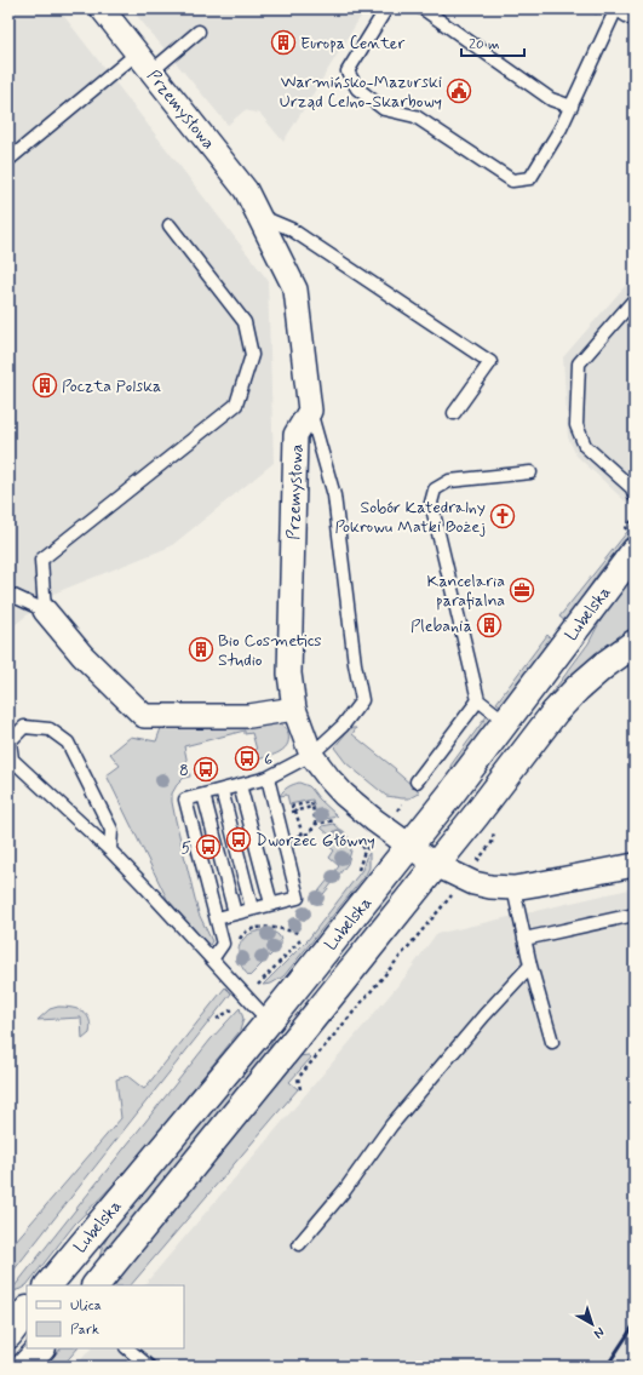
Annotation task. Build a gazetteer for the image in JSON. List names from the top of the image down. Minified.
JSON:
{"streets":{"street":["Przemysłowa","Lubelska"]},"crossings":[["Przemysłowa","Lubelska"]],"places":{"building":["Europa Center","Poczta Polska","Plebania","Bio Cosmetics Studio"],"public building":["Warmińsko-Mazurski Urząd Celno-Skarbowy"],"church":["Sobór Katedralny Pokrowu Matki Bożej"],"office":["Kancelaria parafialna"],"bus stop":["6","8","Dworzec Główny","5"]},"legend":["Ulica","Park"],"scale_bar":"20 m","north":"bottom right"}
